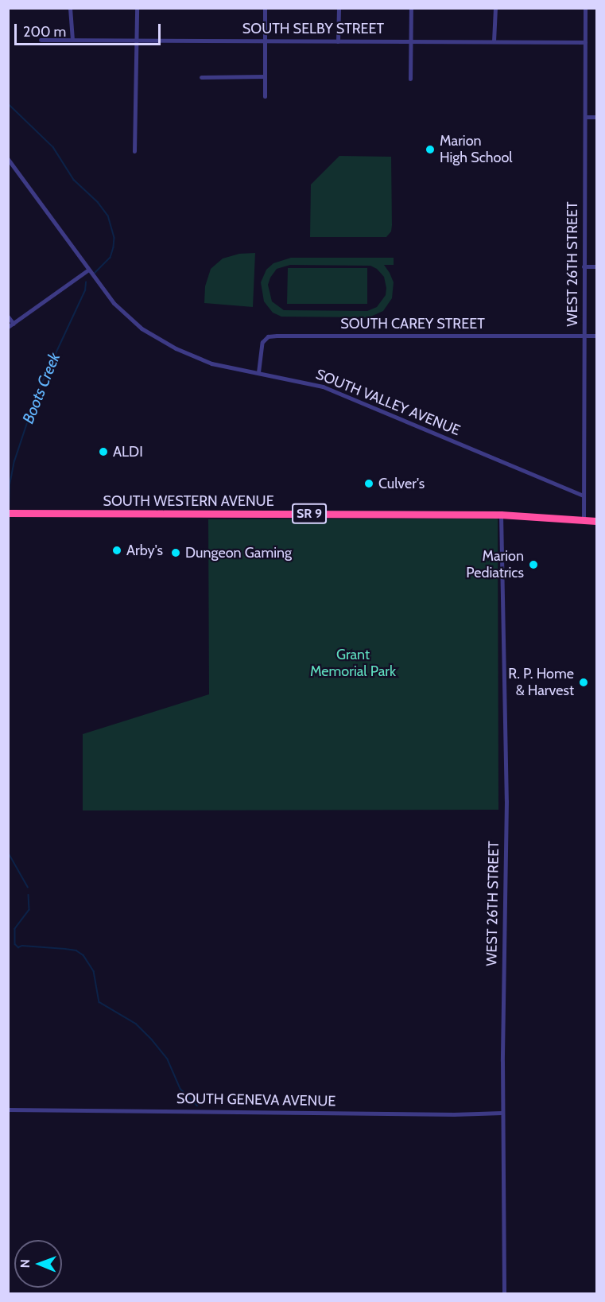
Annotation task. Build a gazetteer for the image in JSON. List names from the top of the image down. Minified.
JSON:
{"streets":{"highway":["SOUTH WESTERN AVENUE","SR 9"],"street":["SOUTH SELBY STREET","WEST 26TH STREET","SOUTH CAREY STREET","SOUTH VALLEY AVENUE","SOUTH GENEVA AVENUE"]},"crossings":[["SOUTH SELBY STREET","WEST 26TH STREET"],["WEST 26TH STREET","SOUTH CAREY STREET"],["WEST 26TH STREET","SOUTH VALLEY AVENUE"],["WEST 26TH STREET","SOUTH WESTERN AVENUE"],["WEST 26TH STREET","SOUTH GENEVA AVENUE"],["SOUTH CAREY STREET","SOUTH VALLEY AVENUE"]],"water":["Boots Creek"],"parks":["Grant Memorial Park"],"places":["Marion High School","ALDI","Culver's","Arby's","Dungeon Gaming","Marion Pediatrics","R. P. Home & Harvest"],"scale_bar":"200 m","north":"left"}
